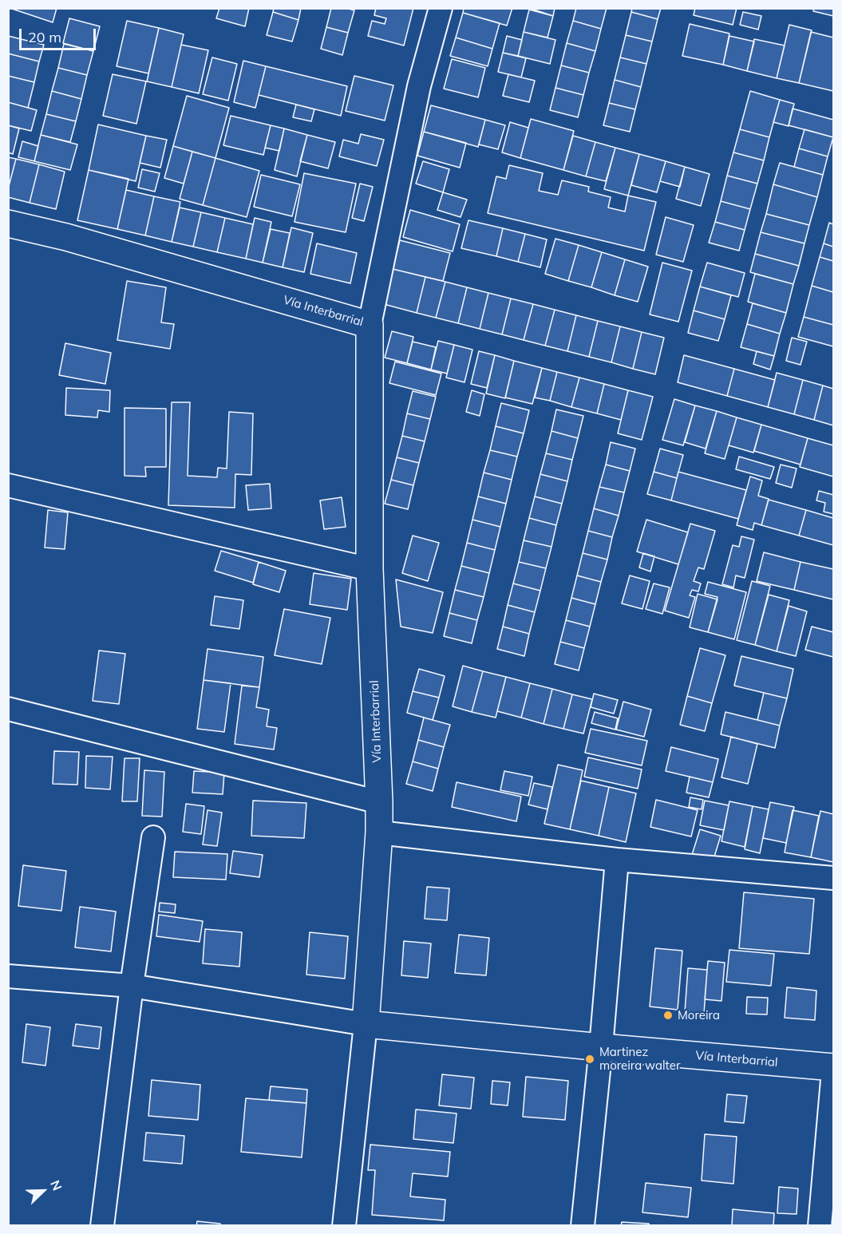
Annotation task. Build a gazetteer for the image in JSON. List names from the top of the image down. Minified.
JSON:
{"streets":{"main road":["Vía Interbarrial"]},"places":["Moreira","Martinez moreira walter"],"scale_bar":"20 m","north":"top right"}
